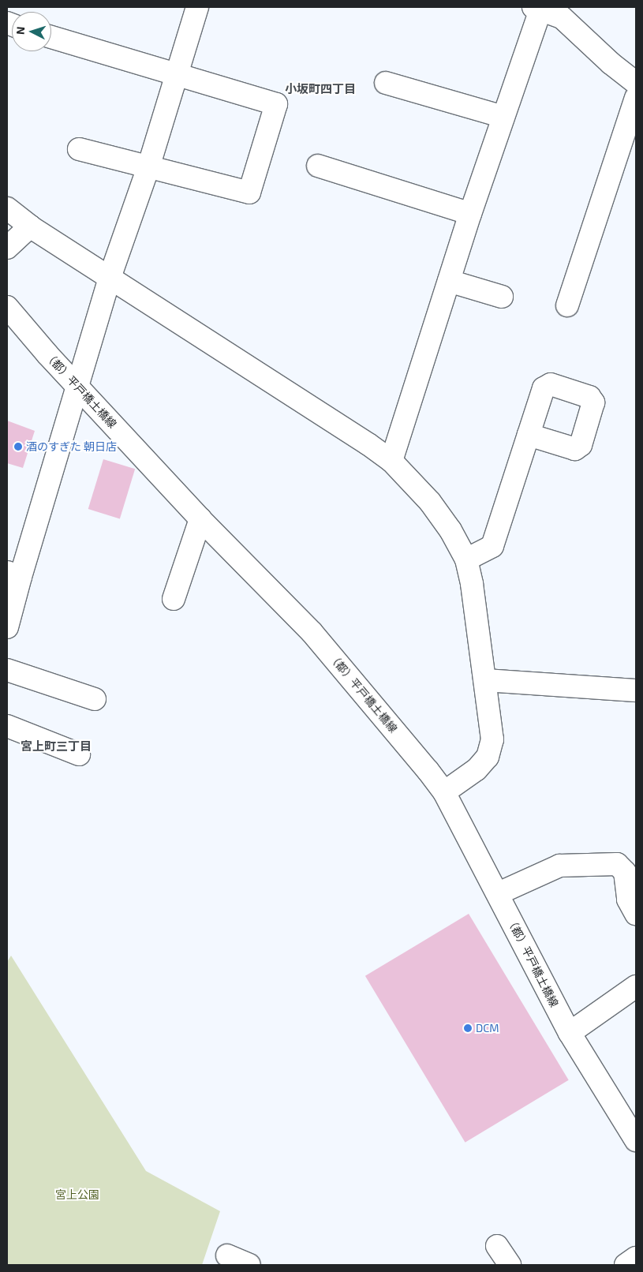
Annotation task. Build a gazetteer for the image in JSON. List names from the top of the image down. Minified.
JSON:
{"streets":{"street":["（都）平戸橋土橋線"]},"districts":["小坂町四丁目","宮上町三丁目"],"parks":["宮上公園"],"places":["酒のすぎた 朝日店","DCM"],"north":"left"}
